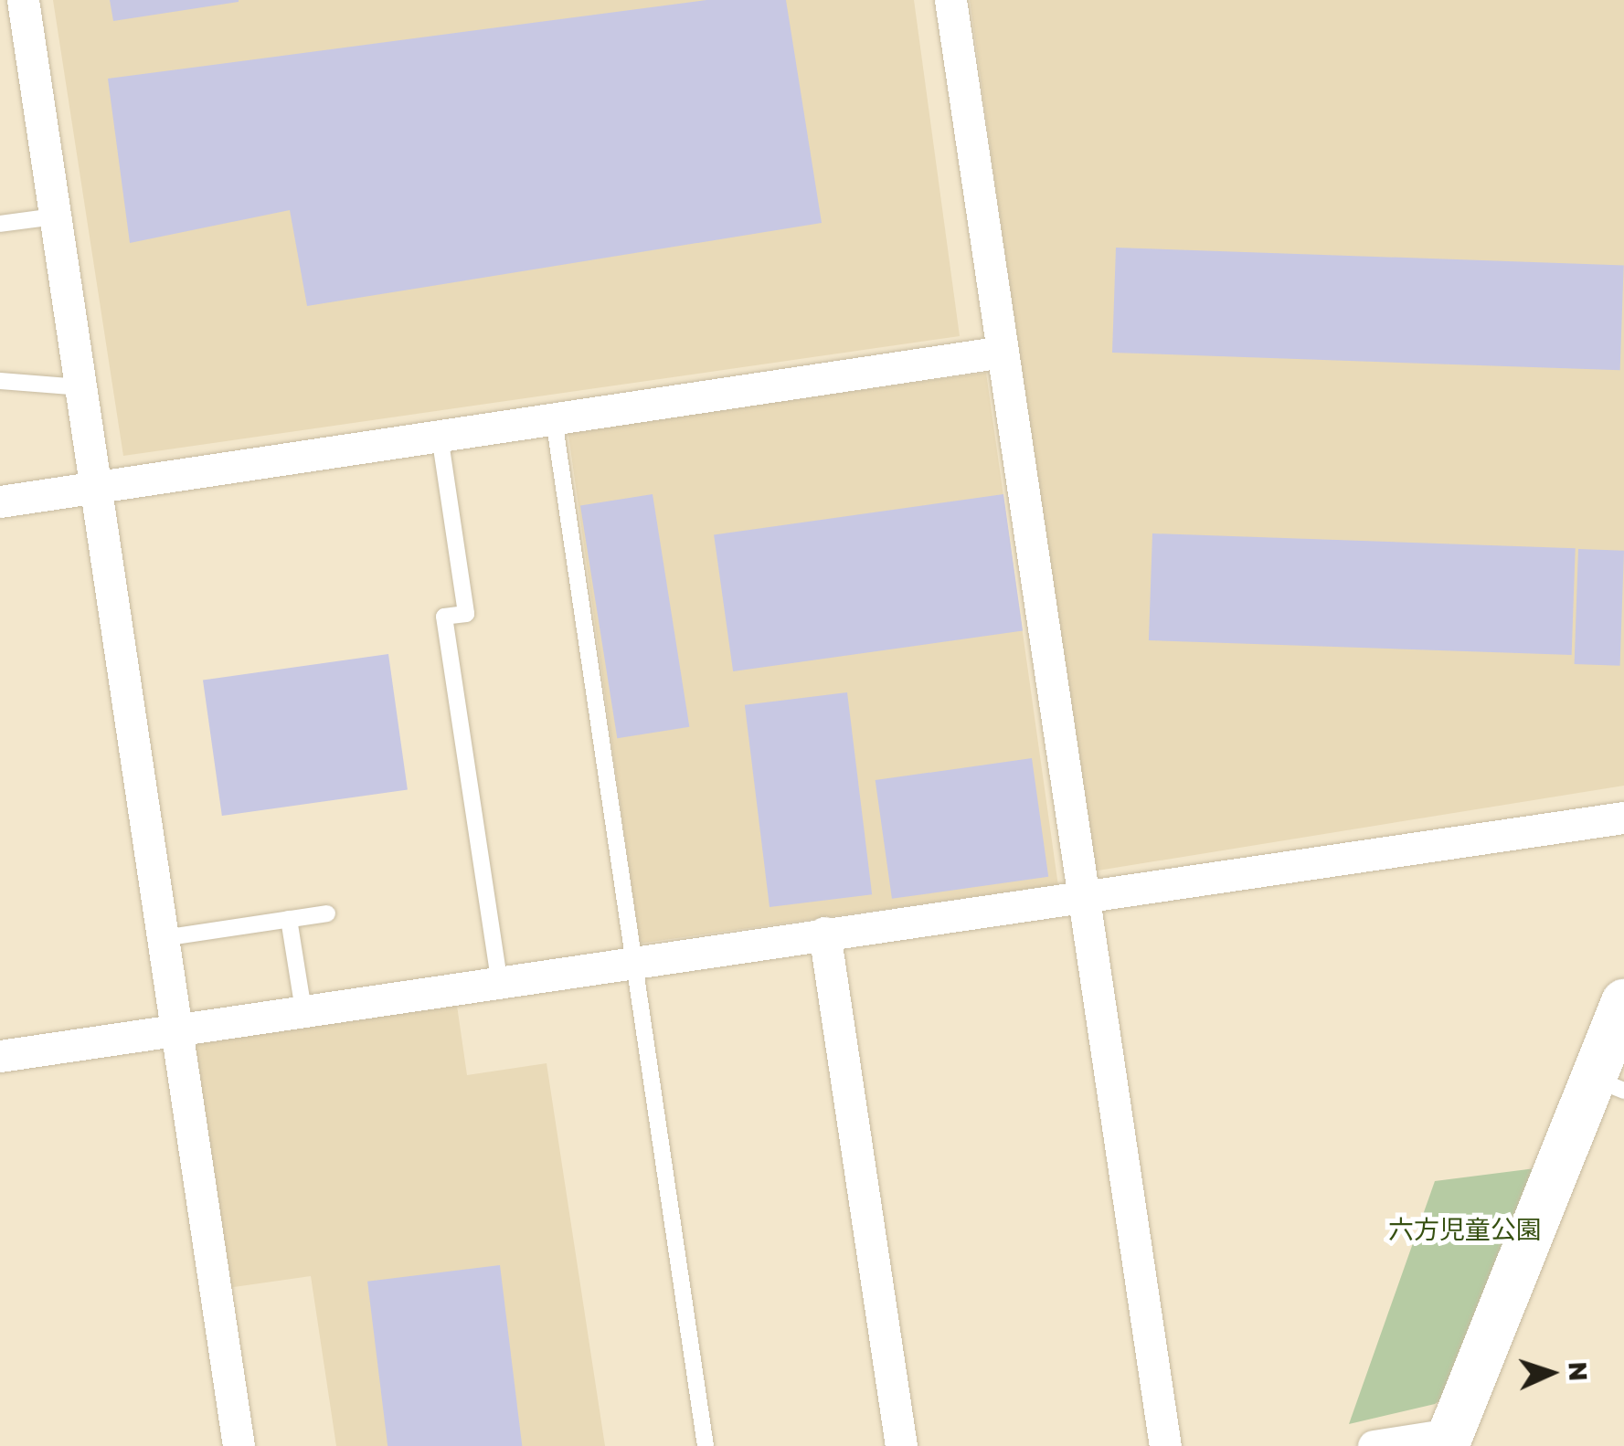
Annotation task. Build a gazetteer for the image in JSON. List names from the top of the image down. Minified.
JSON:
{"parks":["六方児童公園"],"north":"right"}
